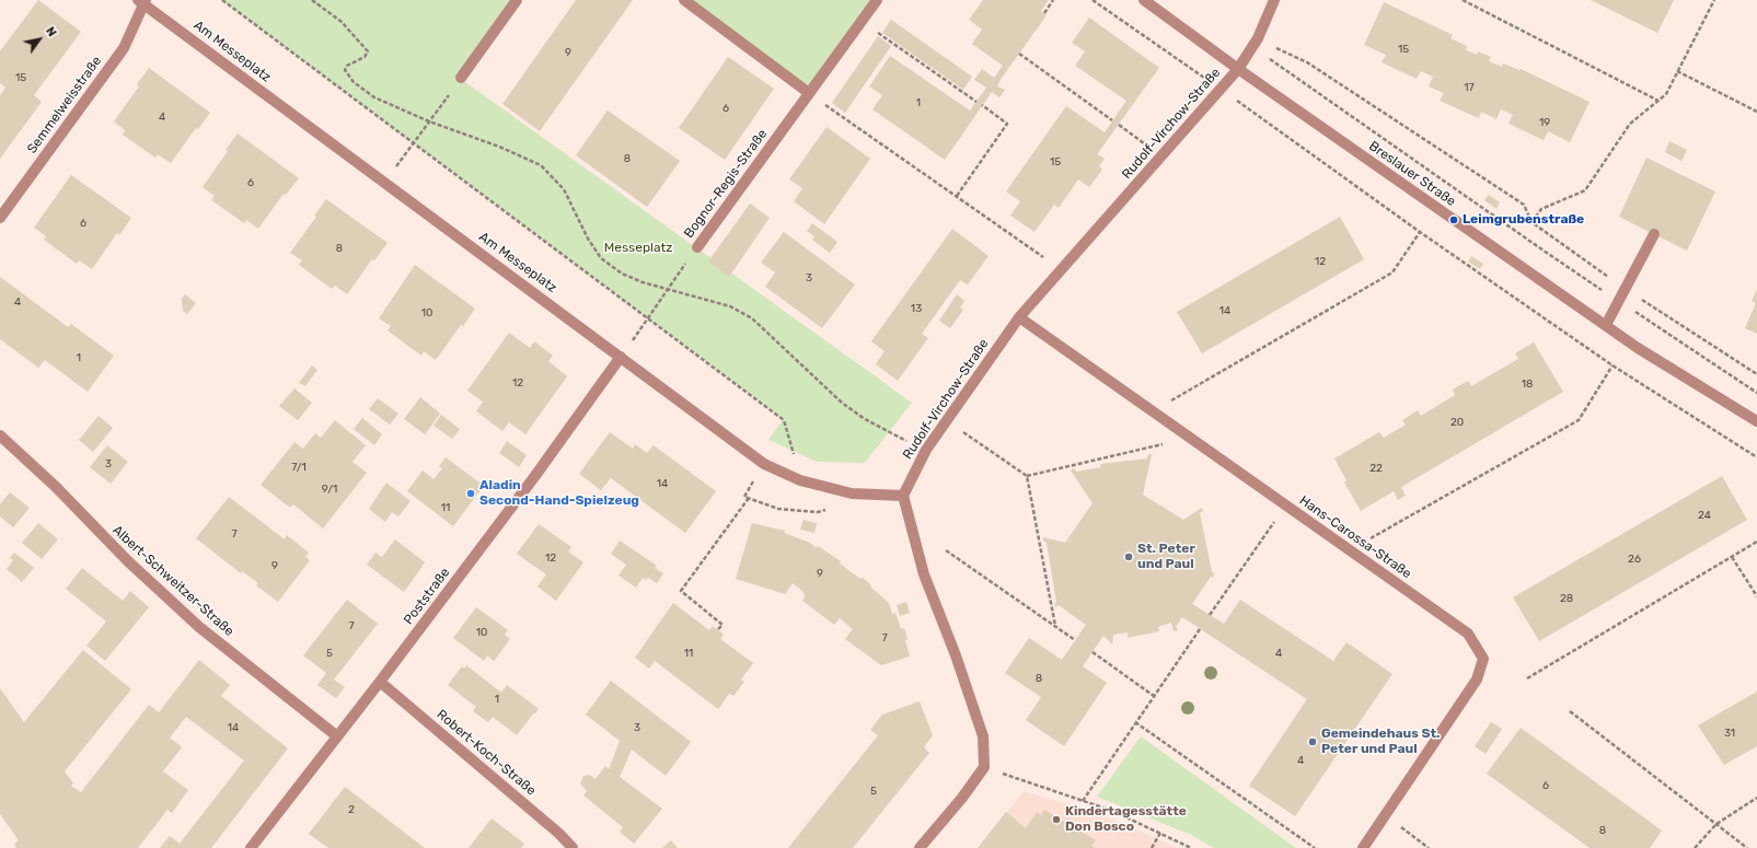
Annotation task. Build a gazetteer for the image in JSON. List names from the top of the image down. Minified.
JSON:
{"streets":{"street":["Am Messeplatz","Semmelweisstraße","Rudolf-Virchow-Straße","Breslauer Straße","Bognor-Regis-Straße","Hans-Carossa-Straße","Albert-Schweitzer-Straße","Poststraße","Robert-Koch-Straße"]},"crossings":[["Am Messeplatz","Semmelweisstraße"],["Am Messeplatz","Rudolf-Virchow-Straße"],["Am Messeplatz","Bognor-Regis-Straße"],["Am Messeplatz","Poststraße"],["Rudolf-Virchow-Straße","Breslauer Straße"],["Rudolf-Virchow-Straße","Hans-Carossa-Straße"],["Bognor-Regis-Straße","Poststraße"],["Albert-Schweitzer-Straße","Poststraße"],["Poststraße","Robert-Koch-Straße"]],"parks":["Messeplatz"],"places":["Leimgrubenstraße","Aladin Second-Hand-Spielzeug","St. Peter und Paul","Gemeindehaus St. Peter und Paul","Kindertagesstätte Don Bosco"],"house_numbers":["15","9","15","17","1","6","4","19","8","15","6","6","8","12","3","4","13","14","10","1","12","18","20","3","7/1","22","14","9/1","11","24","7","12","26","9","9","28","7","10","7","5","11","4","8","1","14","3","31","4","6","5","2","8"],"north":"top right"}
